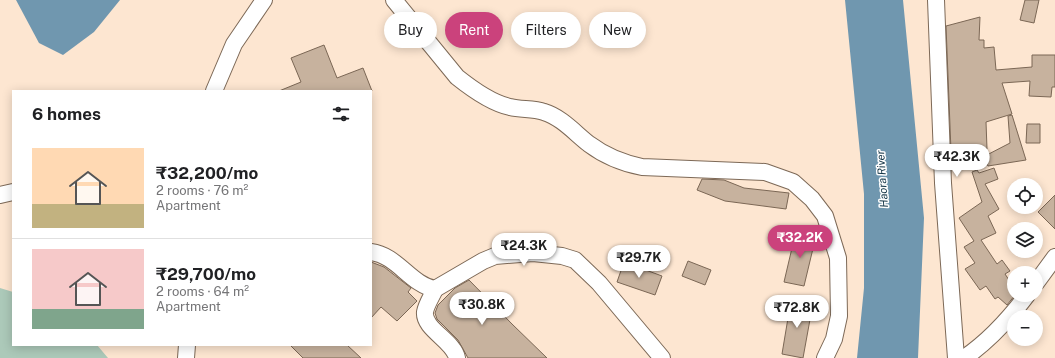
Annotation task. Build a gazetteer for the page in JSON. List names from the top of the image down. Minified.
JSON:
{"water":["Haora River"],"page":{"chip":["Buy","Rent","Filters","New"],"heading":"6 homes","list":[{"name":"₹32,200/mo","note":"2 rooms · 76 m² · Apartment"},{"name":"₹29,700/mo","note":"2 rooms · 64 m² · Apartment"}],"price":["₹42.3K","₹32.2K","₹24.3K","₹29.7K","₹30.8K","₹72.8K"],"map_buttons":["+","−"]}}
